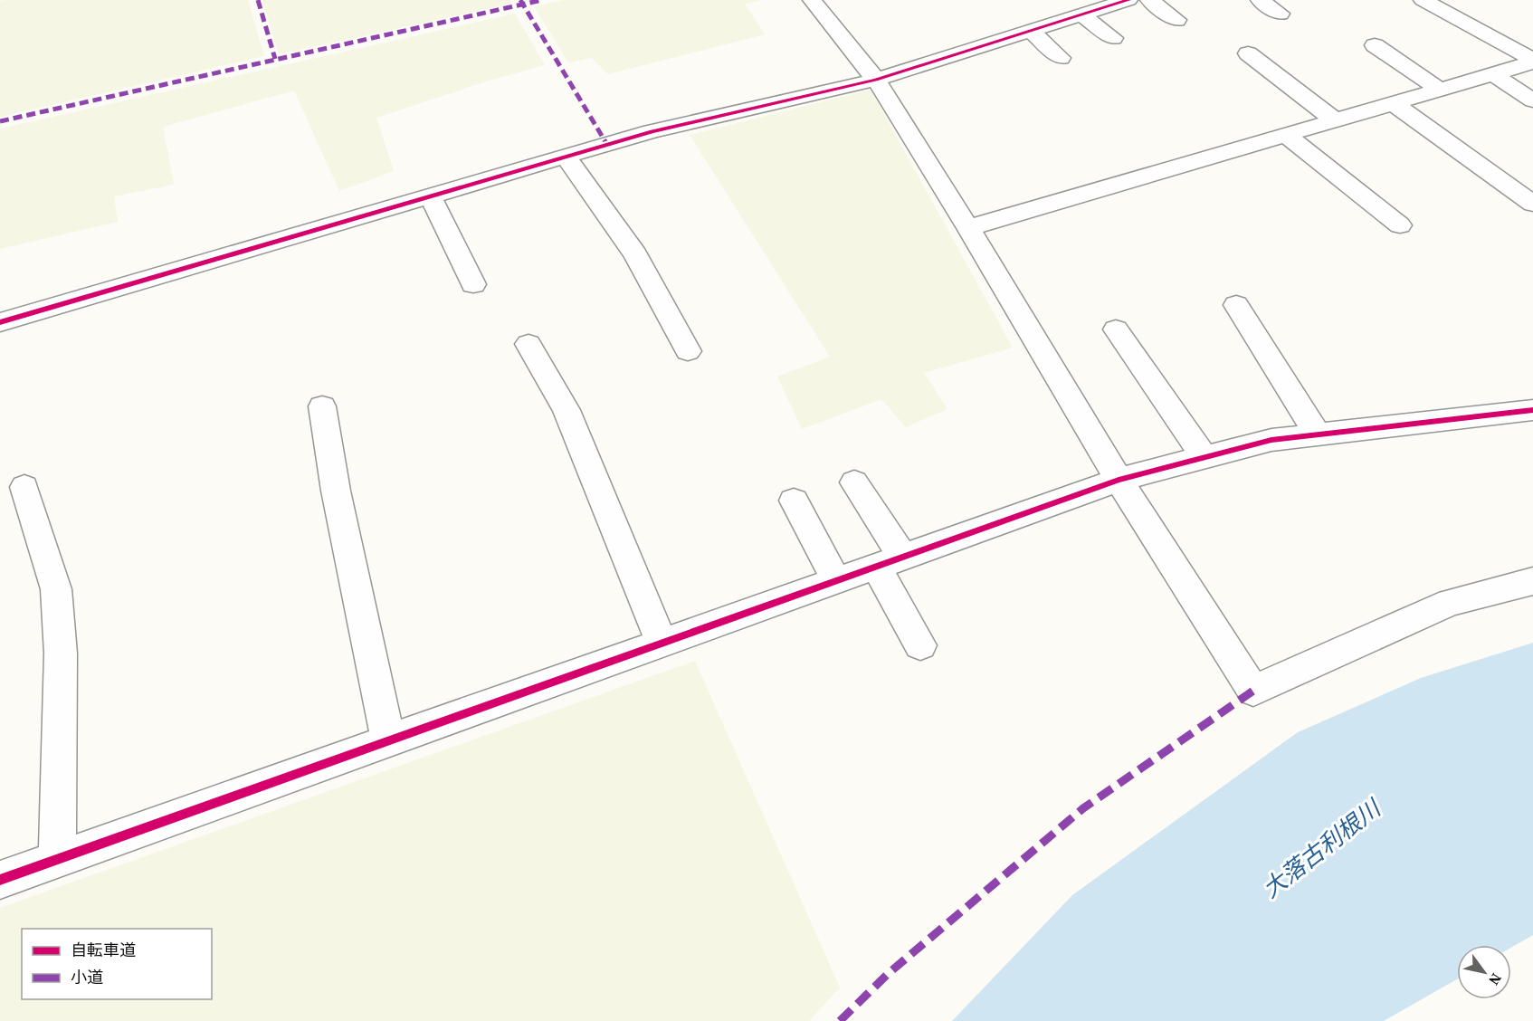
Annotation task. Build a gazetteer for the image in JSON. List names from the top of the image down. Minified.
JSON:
{"water":["大落古利根川"],"legend":["自転車道","小道"],"north":"bottom right"}
